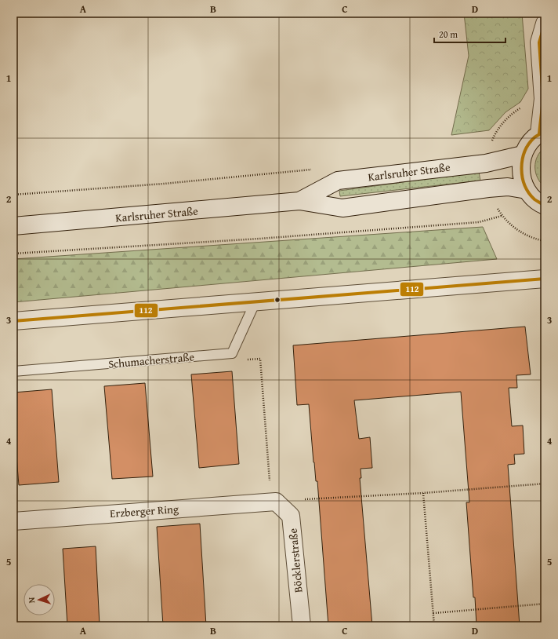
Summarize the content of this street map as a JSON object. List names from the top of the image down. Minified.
{"streets":{"street":["Karlsruher Straße","Erzberger Ring","Böcklerstraße"],"lane":["Schumacherstraße"]},"crossings":[["Erzberger Ring","Böcklerstraße"]],"lines":["transit line 112"],"scale_bar":"20 m","north":"left","grid":{"columns":["A","B","C","D"],"rows":["1","2","3","4","5"]}}
